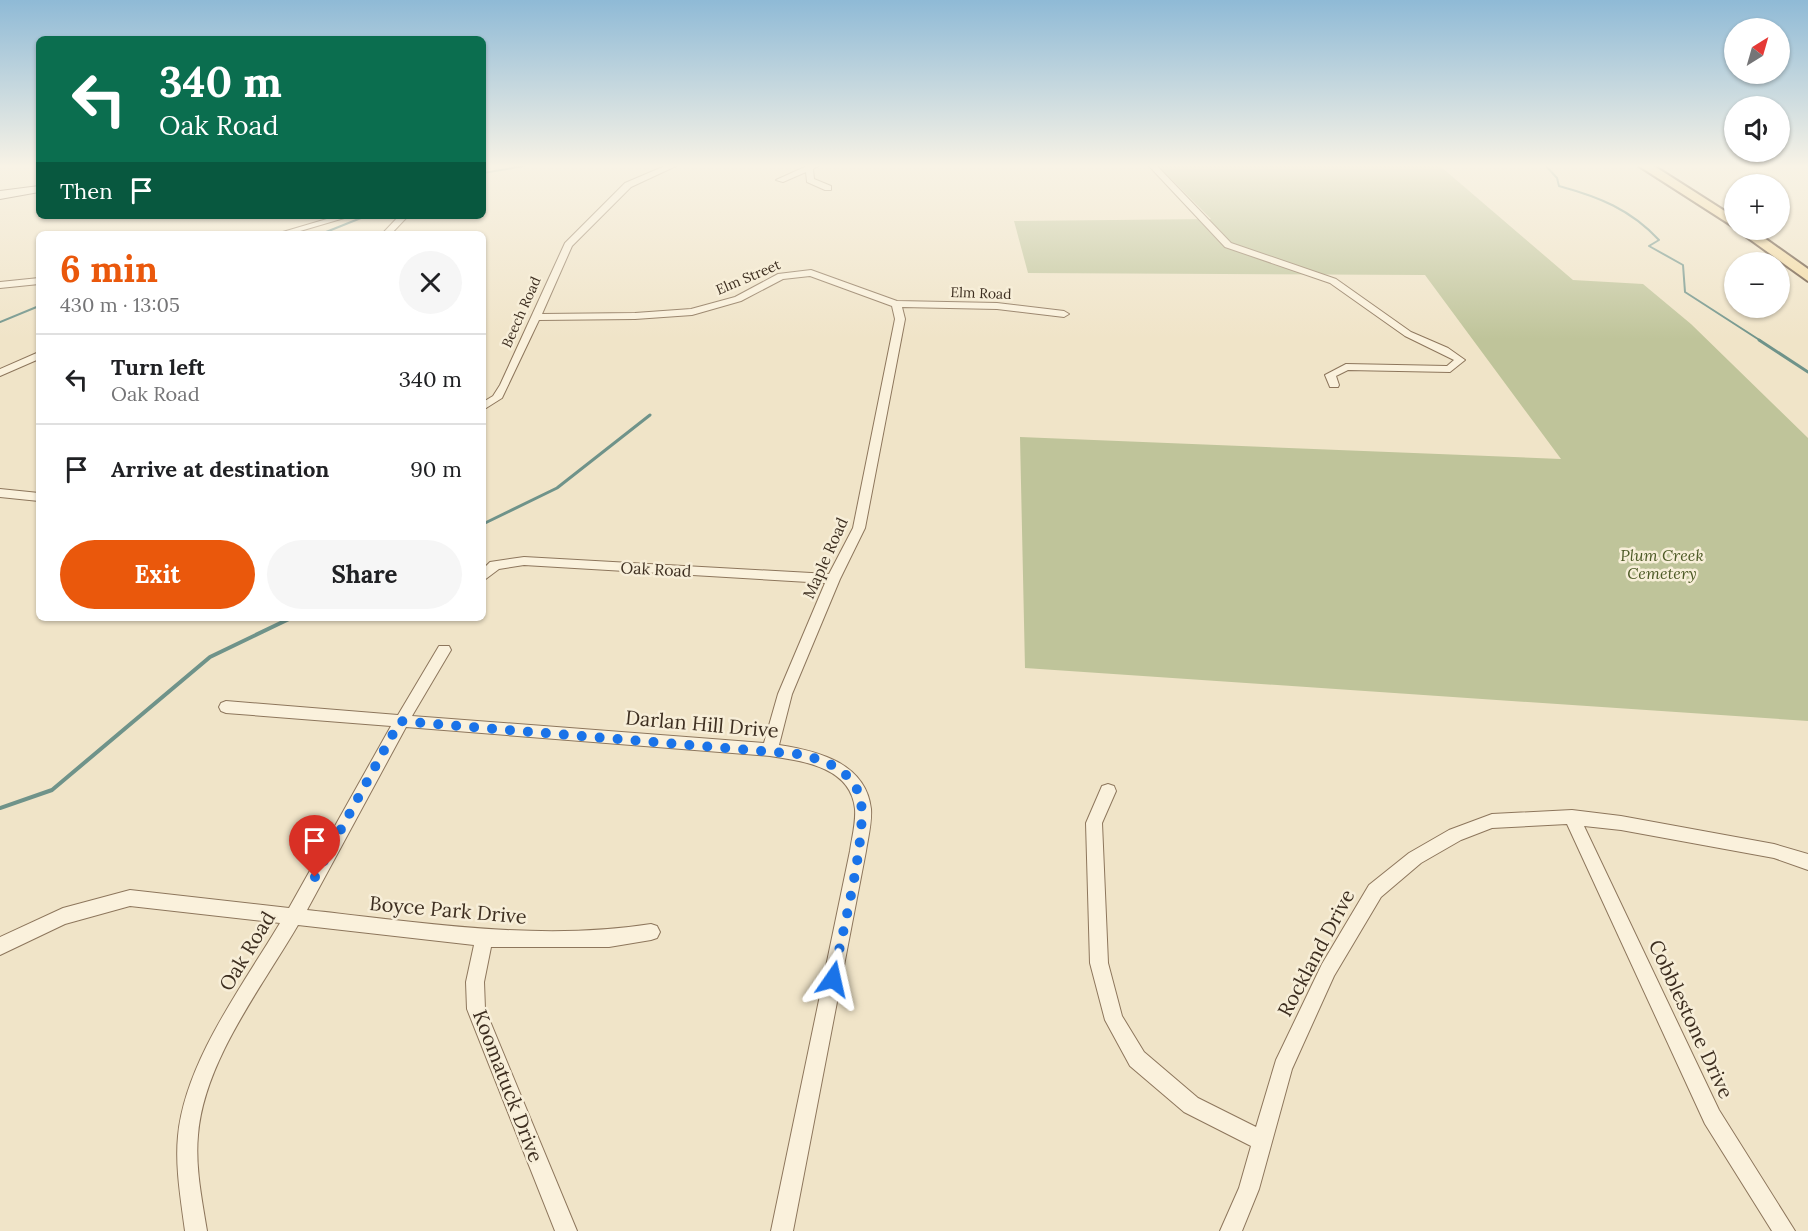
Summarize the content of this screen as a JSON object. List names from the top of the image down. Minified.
{"streets":{"street":["Elm Street","Elm Road","Beech Road","Maple Road","Oak Road","Darlan Hill Drive","Boyce Park Drive","Rockland Drive","Cobblestone Drive","Koomatuck Drive"]},"crossings":[["Elm Street","Elm Road"],["Elm Street","Beech Road"],["Elm Street","Maple Road"],["Elm Road","Maple Road"],["Maple Road","Oak Road"],["Maple Road","Darlan Hill Drive"],["Oak Road","Darlan Hill Drive"],["Oak Road","Boyce Park Drive"],["Boyce Park Drive","Koomatuck Drive"],["Rockland Drive","Cobblestone Drive"]],"parks":["Plum Creek Cemetery"],"north":"top right","page":{"map_buttons":["+","−"],"turn":["340 m","Oak Road"],"then":"Then","heading":["6 min","430 m · 13:05"],"list":[{"name":"Turn left","note":"Oak Road","value":"340 m"},{"name":"Arrive at destination","value":"90 m"}],"buttons":["Exit","Share"]}}
